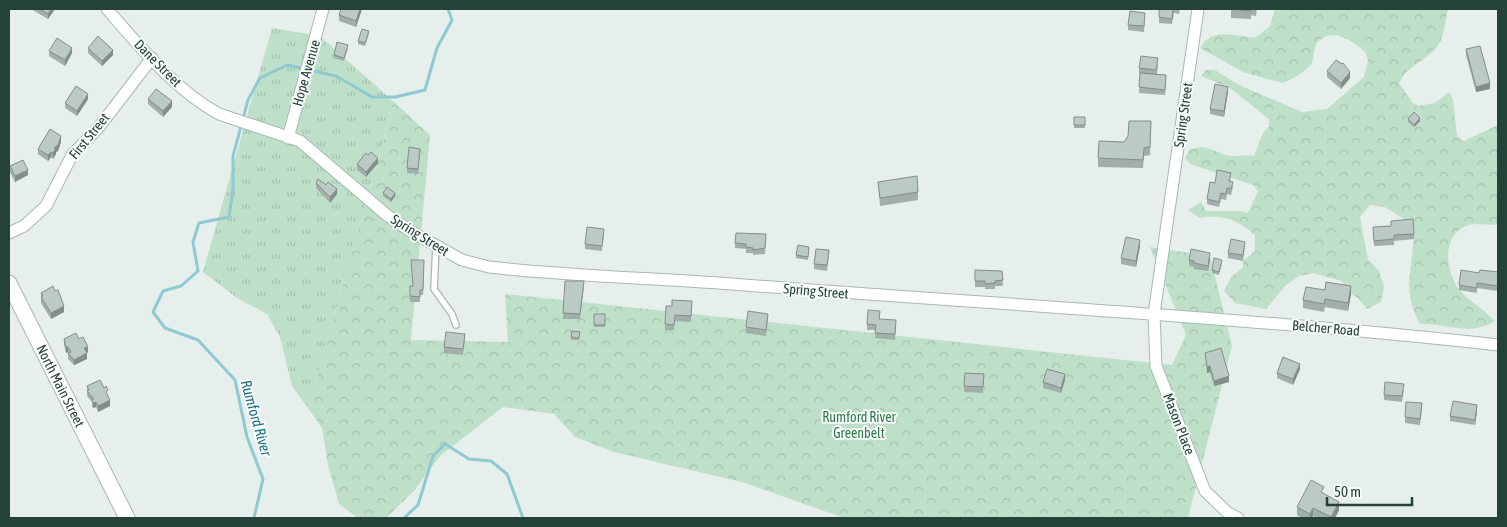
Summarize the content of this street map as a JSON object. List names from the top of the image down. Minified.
{"streets":{"street":["Dane Street","Hope Avenue","Spring Street","First Street","Belcher Road","North Main Street","Mason Place"]},"crossings":[["Dane Street","Spring Street"],["Dane Street","First Street"],["Hope Avenue","Spring Street"],["Spring Street","Belcher Road"],["Spring Street","Mason Place"],["Belcher Road","Mason Place"]],"water":["Rumford River"],"parks":["Rumford River Greenbelt"],"scale_bar":"50 m"}
